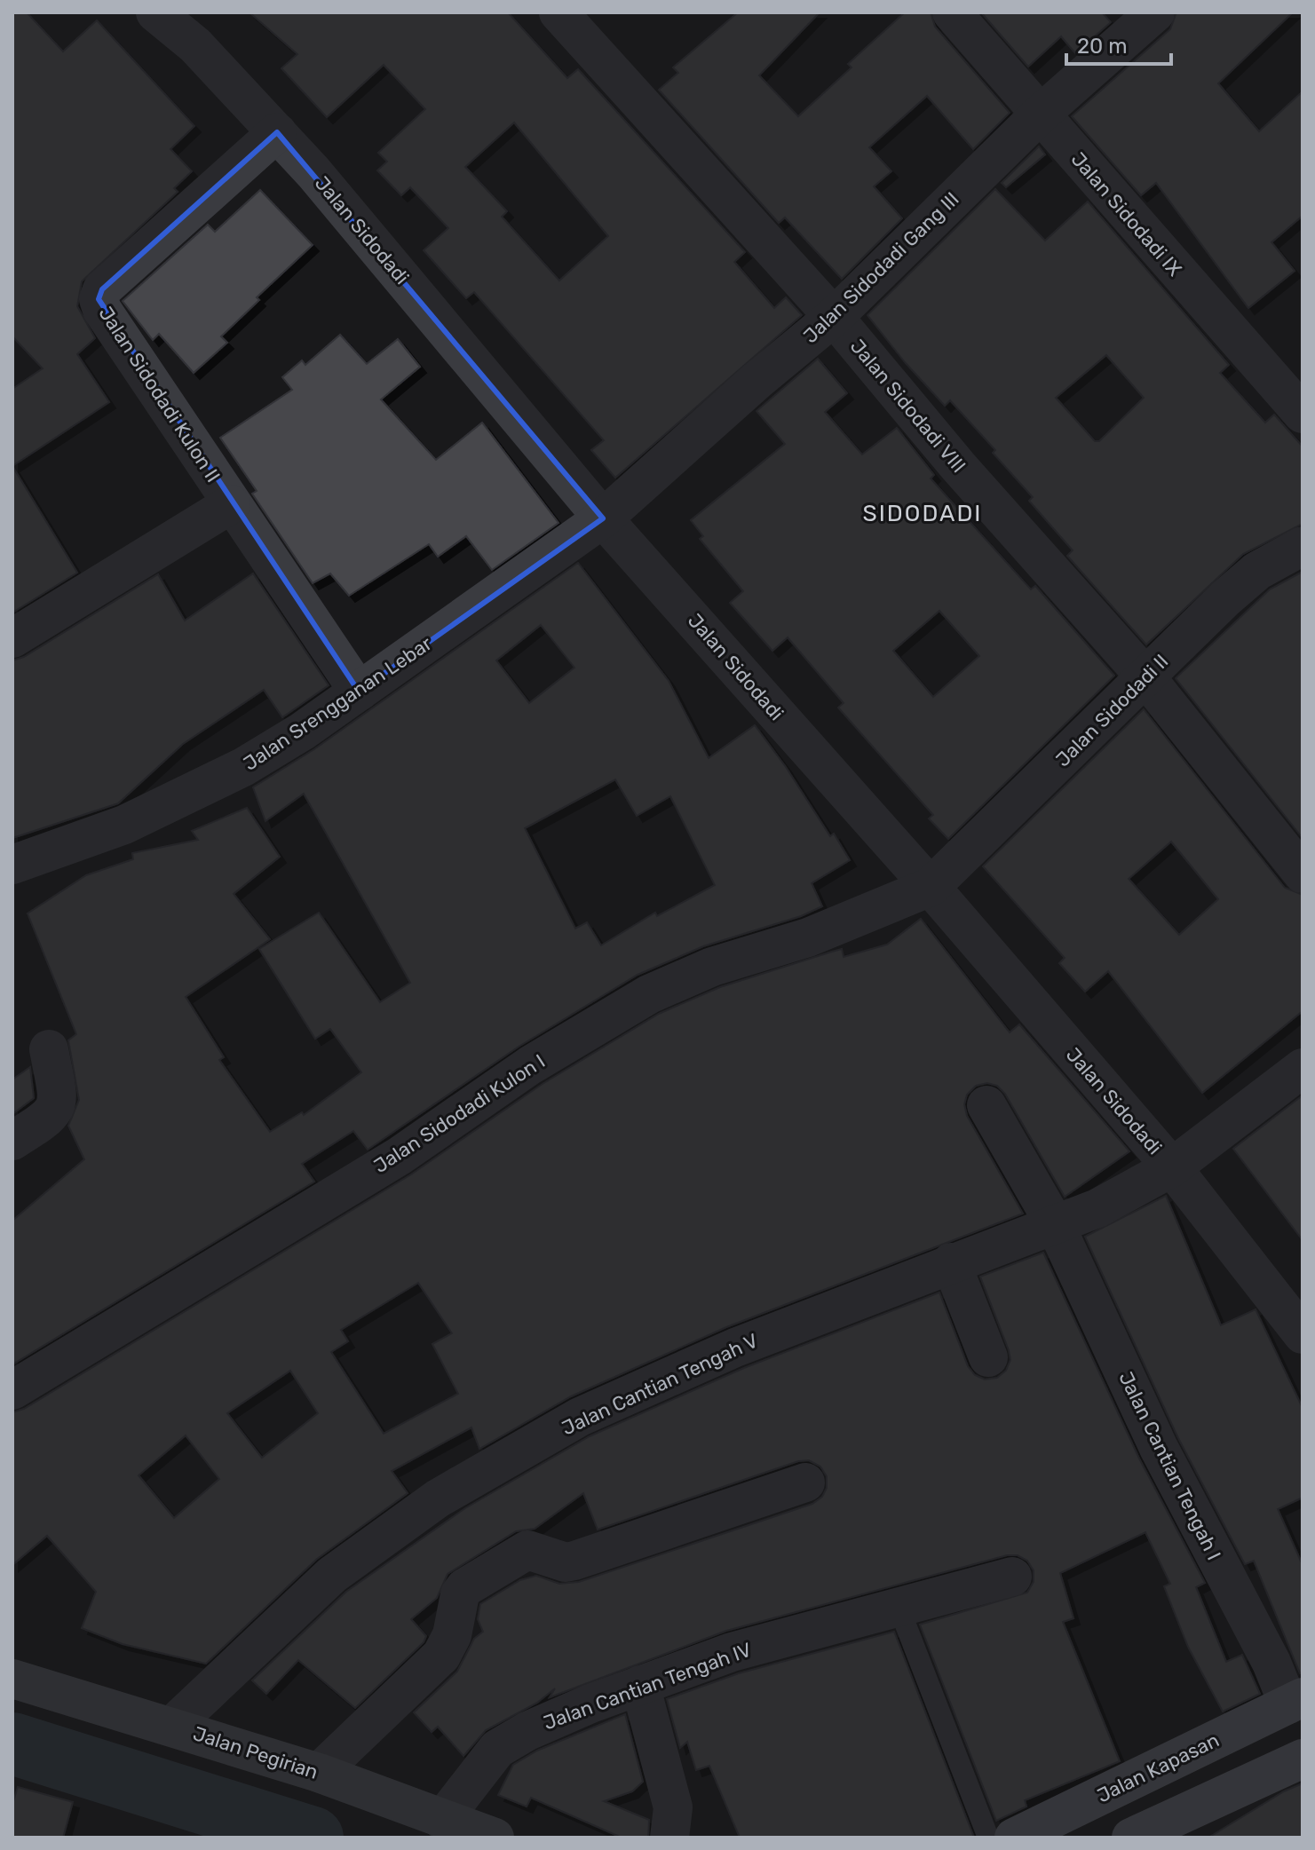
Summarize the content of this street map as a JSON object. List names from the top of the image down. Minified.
{"streets":{"main road":["Jalan Pegirian","Jalan Kapasan"],"street":["Jalan Sidodadi IX","Jalan Sidodadi","Jalan Sidodadi Gang III","Jalan Sidodadi Kulon II","Jalan Sidodadi VIII","Jalan Srengganan Lebar","Jalan Sidodadi II","Jalan Sidodadi Kulon I","Jalan Cantian Tengah V","Jalan Cantian Tengah I","Jalan Cantian Tengah IV"]},"crossings":[["Jalan Sidodadi IX","Jalan Sidodadi Gang III"],["Jalan Sidodadi","Jalan Sidodadi Gang III"],["Jalan Sidodadi","Jalan Sidodadi Kulon II"],["Jalan Sidodadi","Jalan Srengganan Lebar"],["Jalan Sidodadi","Jalan Sidodadi II"],["Jalan Sidodadi","Jalan Sidodadi Kulon I"],["Jalan Sidodadi","Jalan Cantian Tengah V"],["Jalan Sidodadi Gang III","Jalan Sidodadi VIII"],["Jalan Sidodadi Gang III","Jalan Srengganan Lebar"],["Jalan Sidodadi Kulon II","Jalan Srengganan Lebar"],["Jalan Sidodadi VIII","Jalan Sidodadi II"],["Jalan Sidodadi II","Jalan Sidodadi Kulon I"],["Jalan Cantian Tengah V","Jalan Cantian Tengah I"],["Jalan Cantian Tengah V","Jalan Pegirian"],["Jalan Cantian Tengah I","Jalan Kapasan"],["Jalan Cantian Tengah IV","Jalan Pegirian"]],"districts":["SIDODADI"],"scale_bar":"20 m"}
